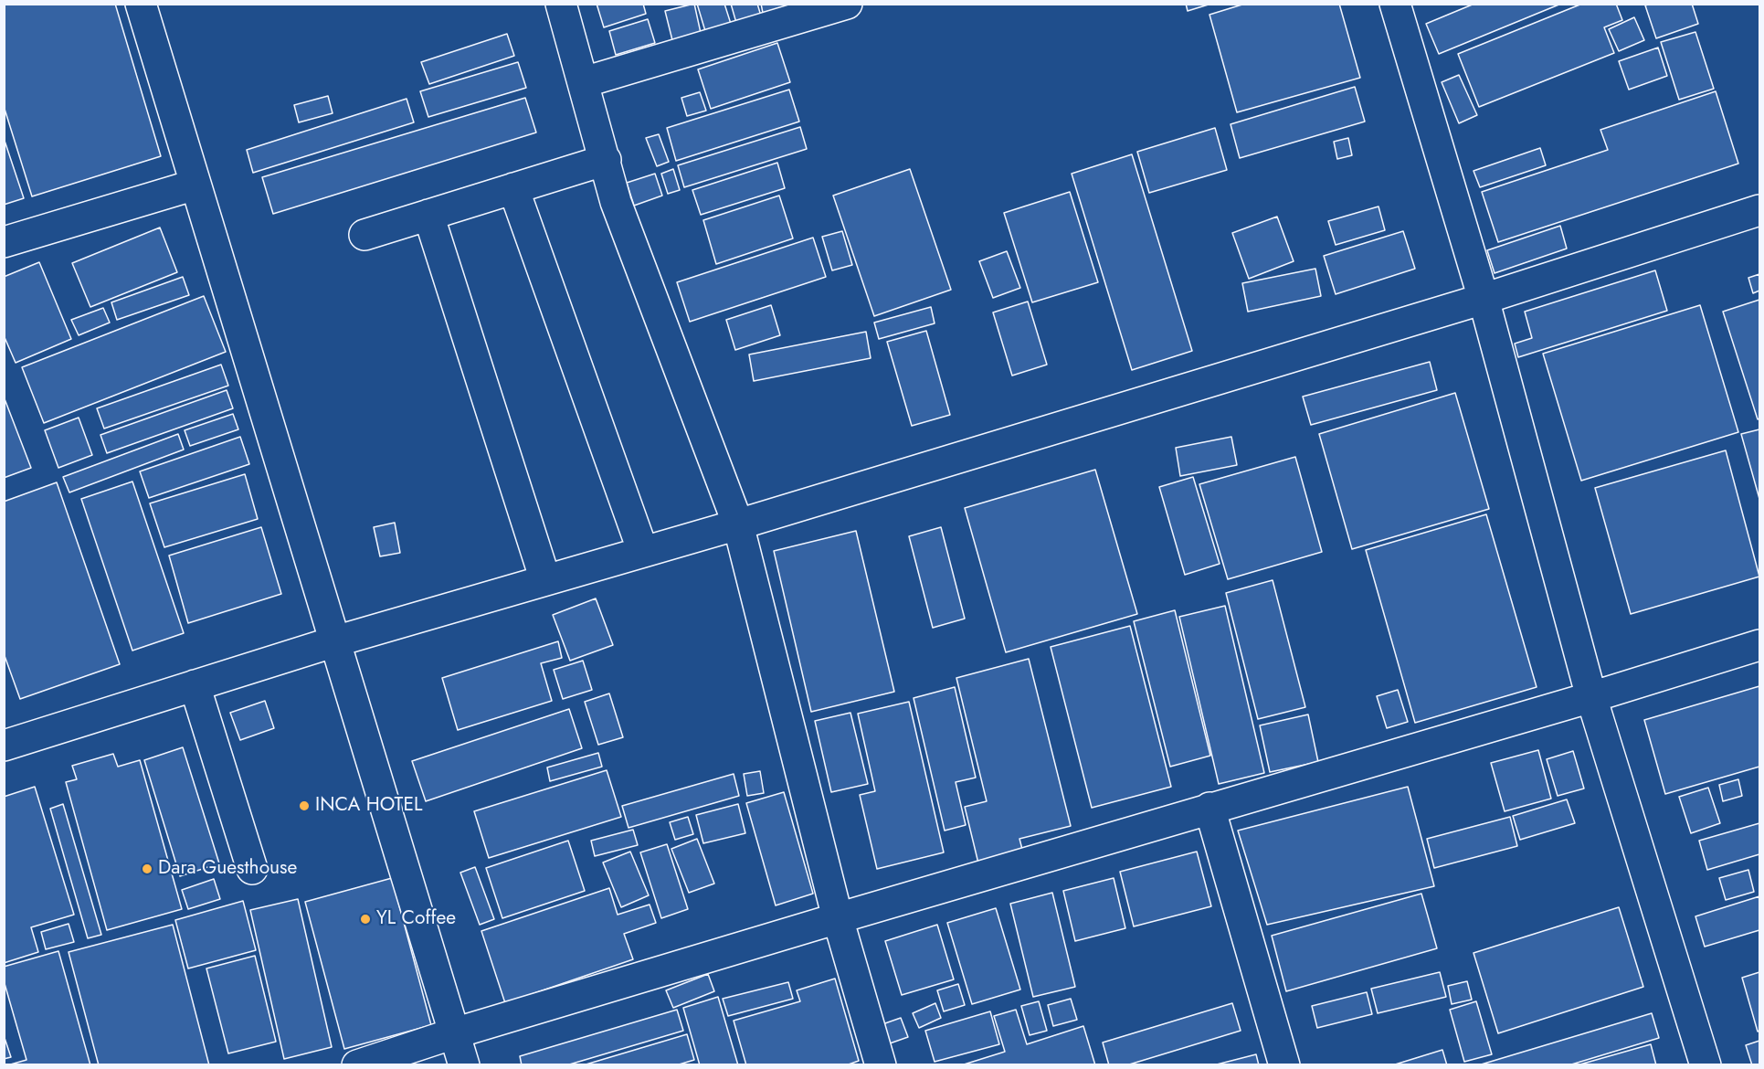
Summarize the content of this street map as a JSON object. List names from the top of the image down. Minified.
{"places":["INCA HOTEL","Dara Guesthouse","YL Coffee"]}
